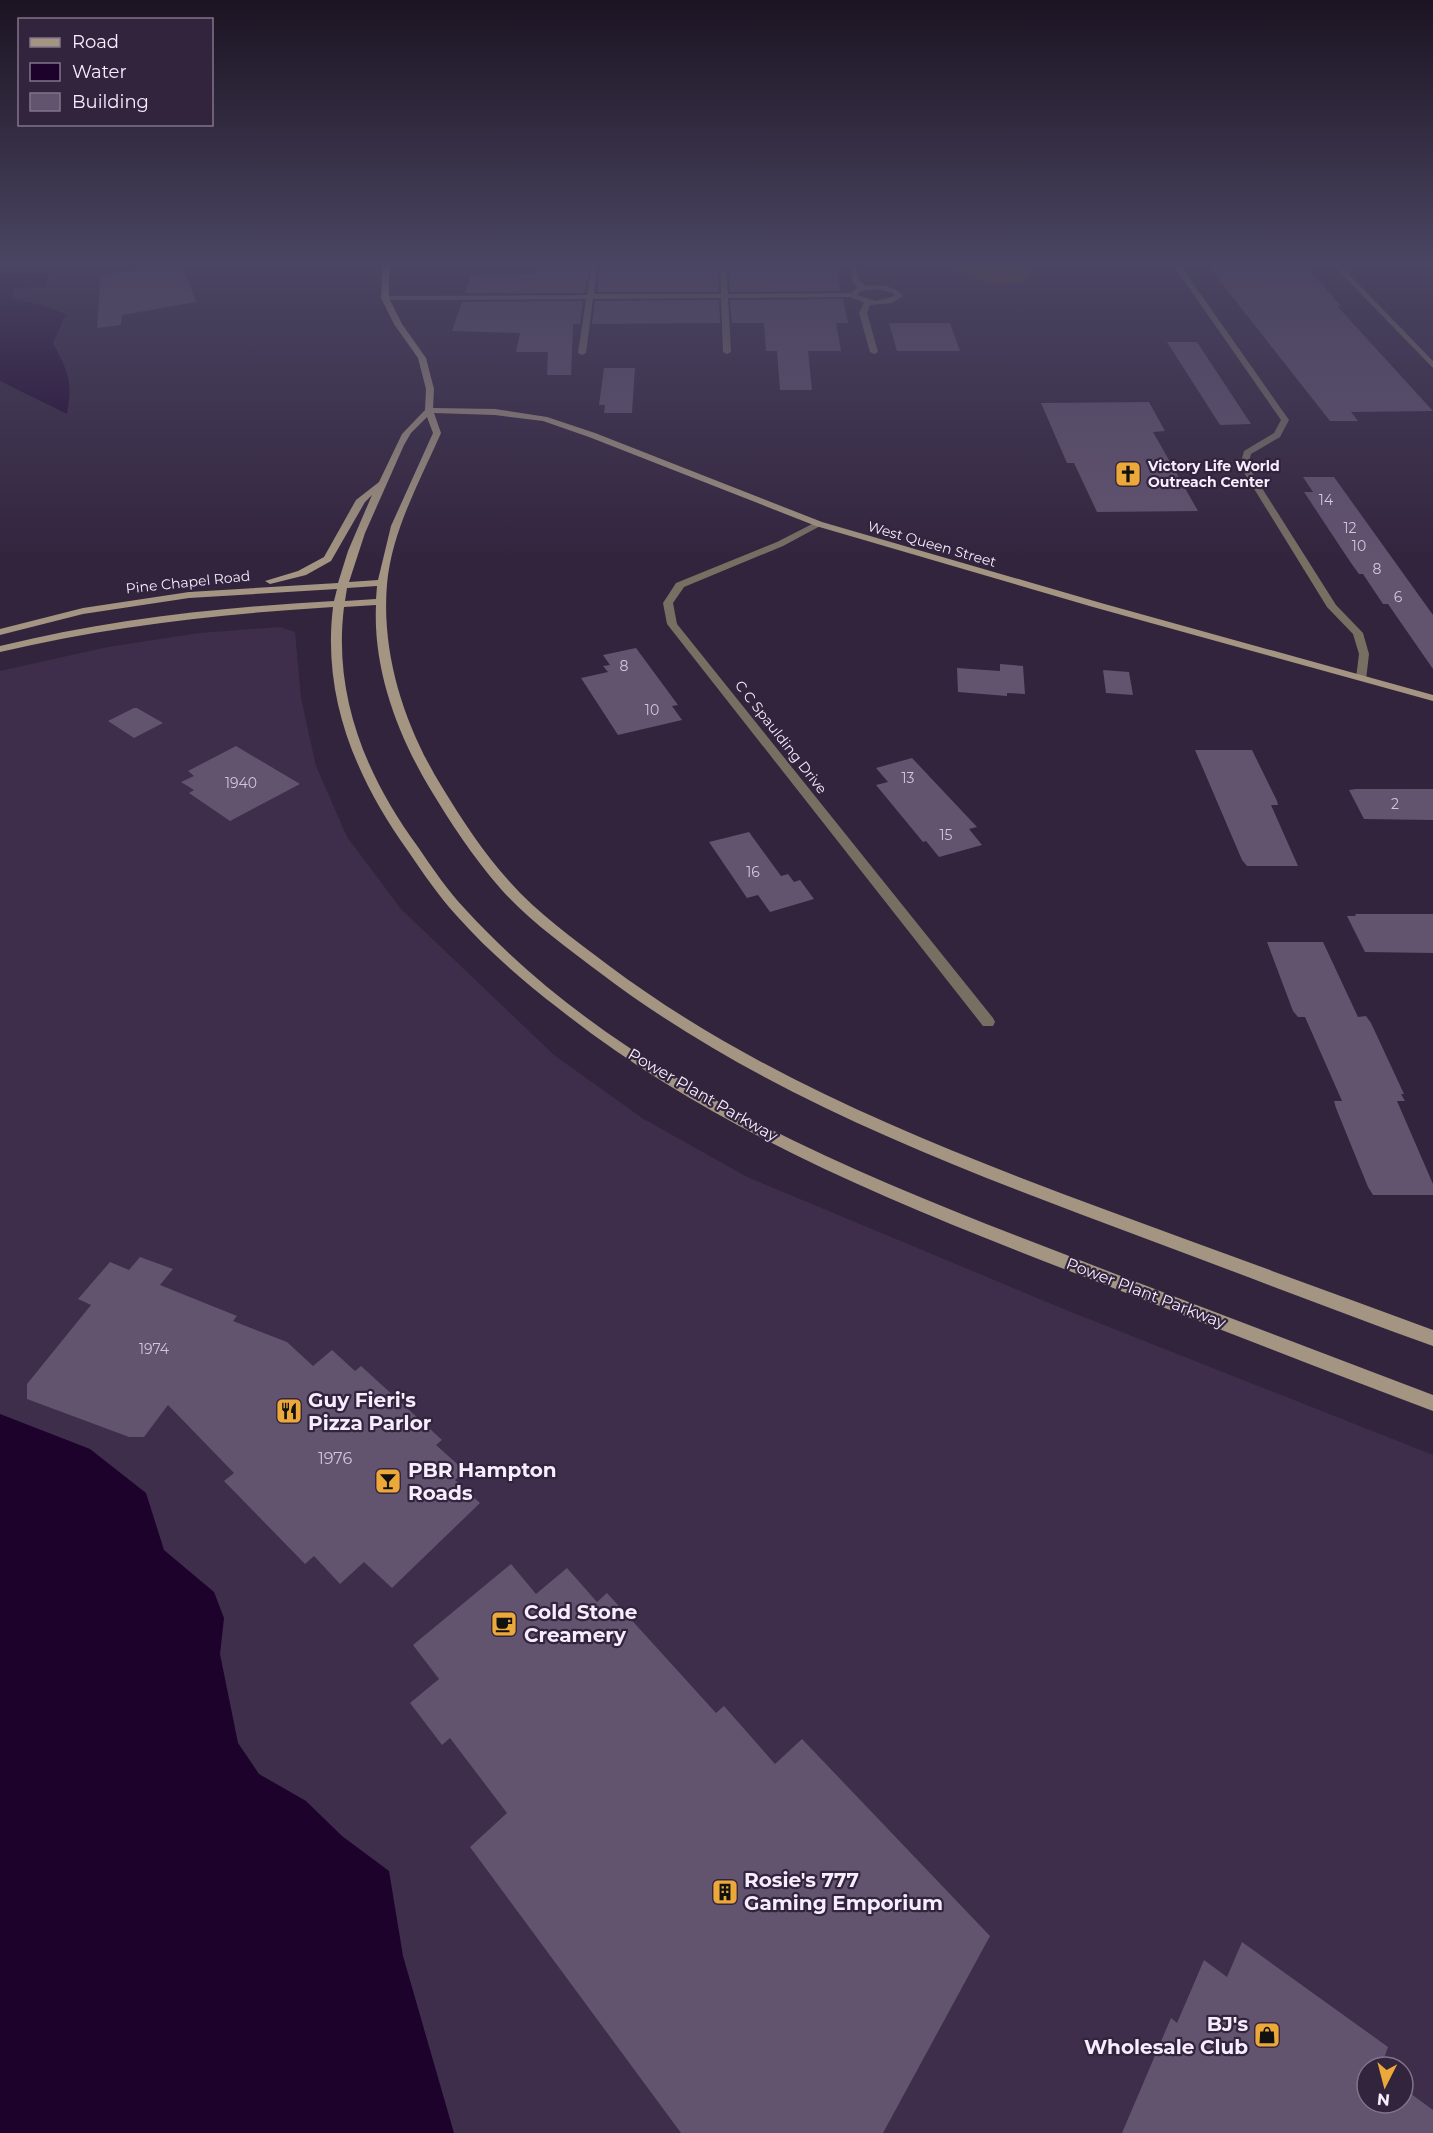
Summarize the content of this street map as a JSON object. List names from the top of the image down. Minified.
{"streets":{"main road":["West Queen Street","Pine Chapel Road","Power Plant Parkway"],"street":["C C Spaulding Drive"]},"crossings":[["West Queen Street","C C Spaulding Drive"],["West Queen Street","Power Plant Parkway"],["Pine Chapel Road","Power Plant Parkway"]],"places":{"church":["Victory Life World Outreach Center"],"restaurant":["Guy Fieri's Pizza Parlor"],"bar":["PBR Hampton Roads"],"cafe":["Cold Stone Creamery"],"building":["Rosie's 777 Gaming Emporium"],"shop":["BJ's Wholesale Club"]},"house_numbers":["14","12","10","8","6","8","10","13","1940","2","15","16","1974","1976"],"legend":["Road","Water","Building"],"north":"bottom"}
